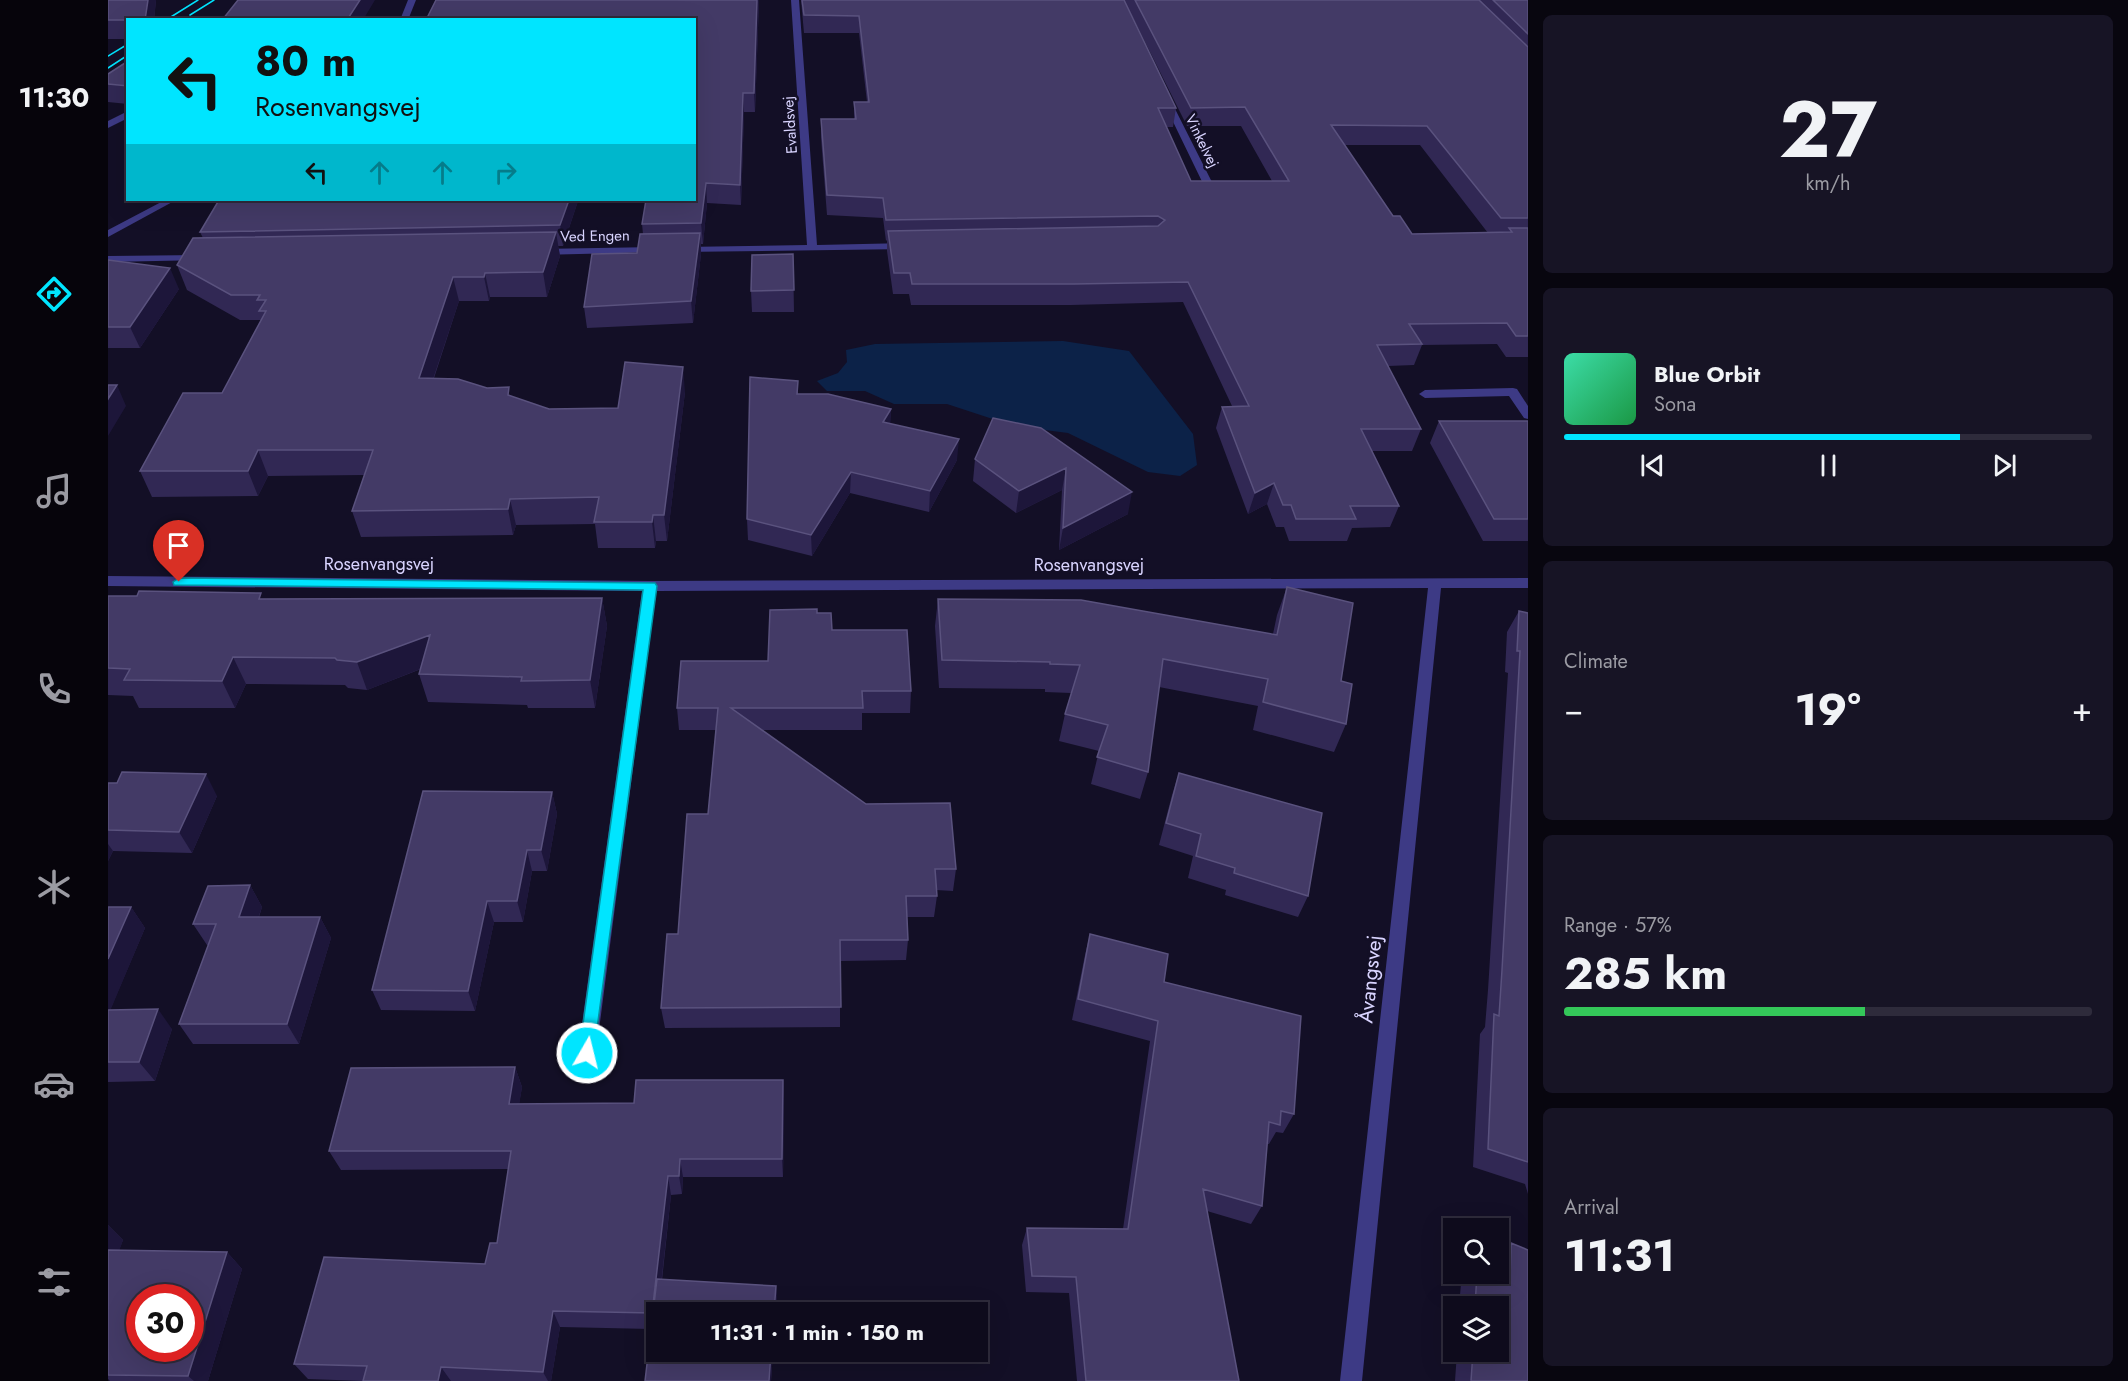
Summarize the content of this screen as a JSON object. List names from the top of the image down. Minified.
{"streets":{"street":["Evaldsvej","Vinkelvej","Ved Engen","Rosenvangsvej","Åvangsvej"]},"crossings":[["Evaldsvej","Ved Engen"],["Rosenvangsvej","Åvangsvej"]],"page":{"tabs":"11:30","tile":[["27","km/h"],"Climate",["Range · 57%","285 km"],["Arrival","11:31"]],"turn":["80 m","Rosenvangsvej"],"song":["Blue Orbit","Sona"],"heat":["−","19°","+"],"limit":"30","trip":"11:31 · 1 min · 150 m"}}
